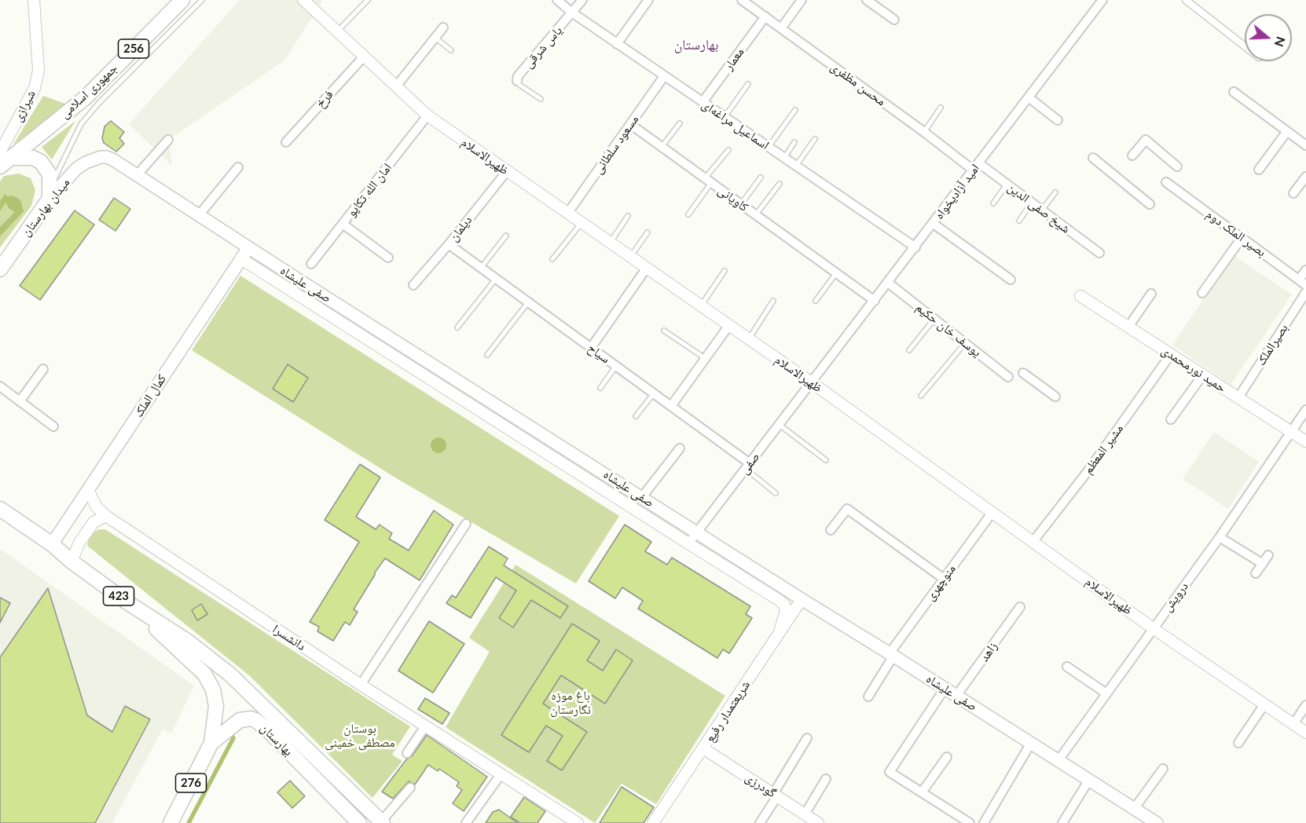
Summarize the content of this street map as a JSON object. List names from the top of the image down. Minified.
{"streets":{"main road":["256","جمهوری اسلامی","میدان بهارستان","صفی علیشاه","کمال الملک","423","بهارستان","276"],"street":["یاس شرقی","معمار","محسن مظفری","فرخ","شیرازی","اسماعیل مراغه‌ای","مسعود سلطانی","ظهیرالاسلام","امان الله تکاپو","امید آزادیخواه","کاویانی","شیخ صفی الدین","دیلمان","بصیر الملک دوم","یوسف خان حکیم","بصیرالملک","سیاح","حمید نورمحمدی","مشیر المعظم","صفی","منوچهری","درویش","دانشسرا","زاهد","شریعتمدار رفیع","گودرزی"]},"crossings":[["یاس شرقی","اسماعیل مراغه‌ای"],["معمار","محسن مظفری"],["معمار","اسماعیل مراغه‌ای"],["محسن مظفری","امید آزادیخواه"],["محسن مظفری","شیخ صفی الدین"],["جمهوری اسلامی","شیرازی"],["فرخ","ظهیرالاسلام"],["اسماعیل مراغه‌ای","مسعود سلطانی"],["اسماعیل مراغه‌ای","امید آزادیخواه"],["مسعود سلطانی","ظهیرالاسلام"],["مسعود سلطانی","کاویانی"],["ظهیرالاسلام","امان الله تکاپو"],["ظهیرالاسلام","امید آزادیخواه"],["ظهیرالاسلام","دیلمان"],["ظهیرالاسلام","مشیر المعظم"],["ظهیرالاسلام","صفی"],["ظهیرالاسلام","منوچهری"],["ظهیرالاسلام","درویش"],["امید آزادیخواه","کاویانی"],["امید آزادیخواه","شیخ صفی الدین"],["امید آزادیخواه","یوسف خان حکیم"],["امید آزادیخواه","صفی"],["میدان بهارستان","صفی علیشاه"],["دیلمان","سیاح"],["صفی علیشاه","کمال الملک"],["صفی علیشاه","صفی"],["صفی علیشاه","منوچهری"],["صفی علیشاه","درویش"],["صفی علیشاه","زاهد"],["صفی علیشاه","شریعتمدار رفیع"],["بصیرالملک","حمید نورمحمدی"],["سیاح","صفی"],["حمید نورمحمدی","مشیر المعظم"],["حمید نورمحمدی","درویش"],["کمال الملک","دانشسرا"],["کمال الملک","بهارستان"],["شریعتمدار رفیع","گودرزی"],["بهارستان","276"]],"districts":["بهارستان"],"parks":["باغ موزه نگارستان","بوستان مصطفی خمینی"],"north":"right"}
